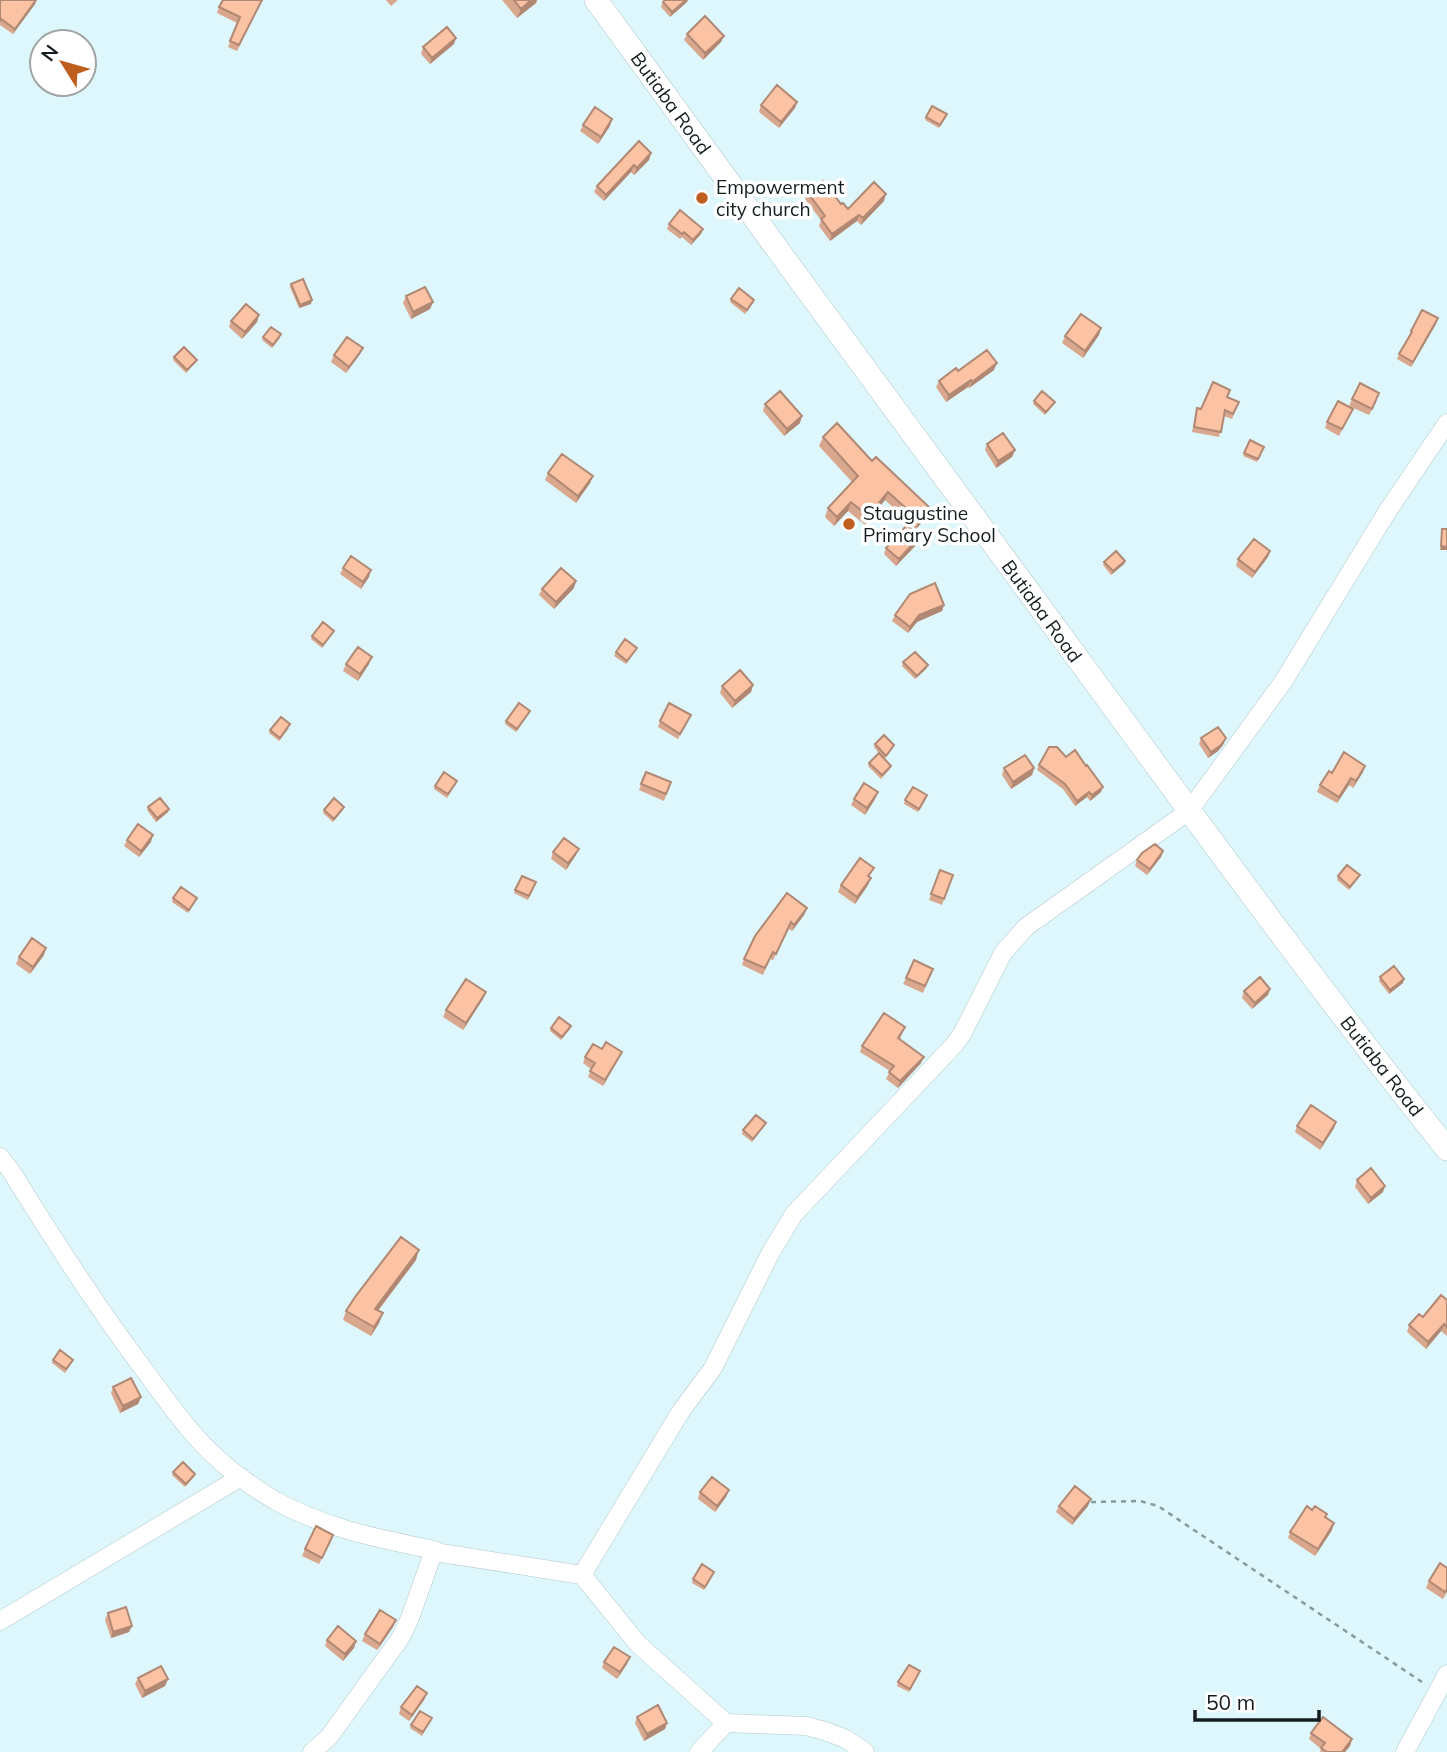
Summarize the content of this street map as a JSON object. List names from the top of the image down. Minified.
{"streets":{"main road":["Butiaba Road"]},"places":["Empowerment city church","Staugustine Primary School"],"scale_bar":"50 m","north":"top left"}
